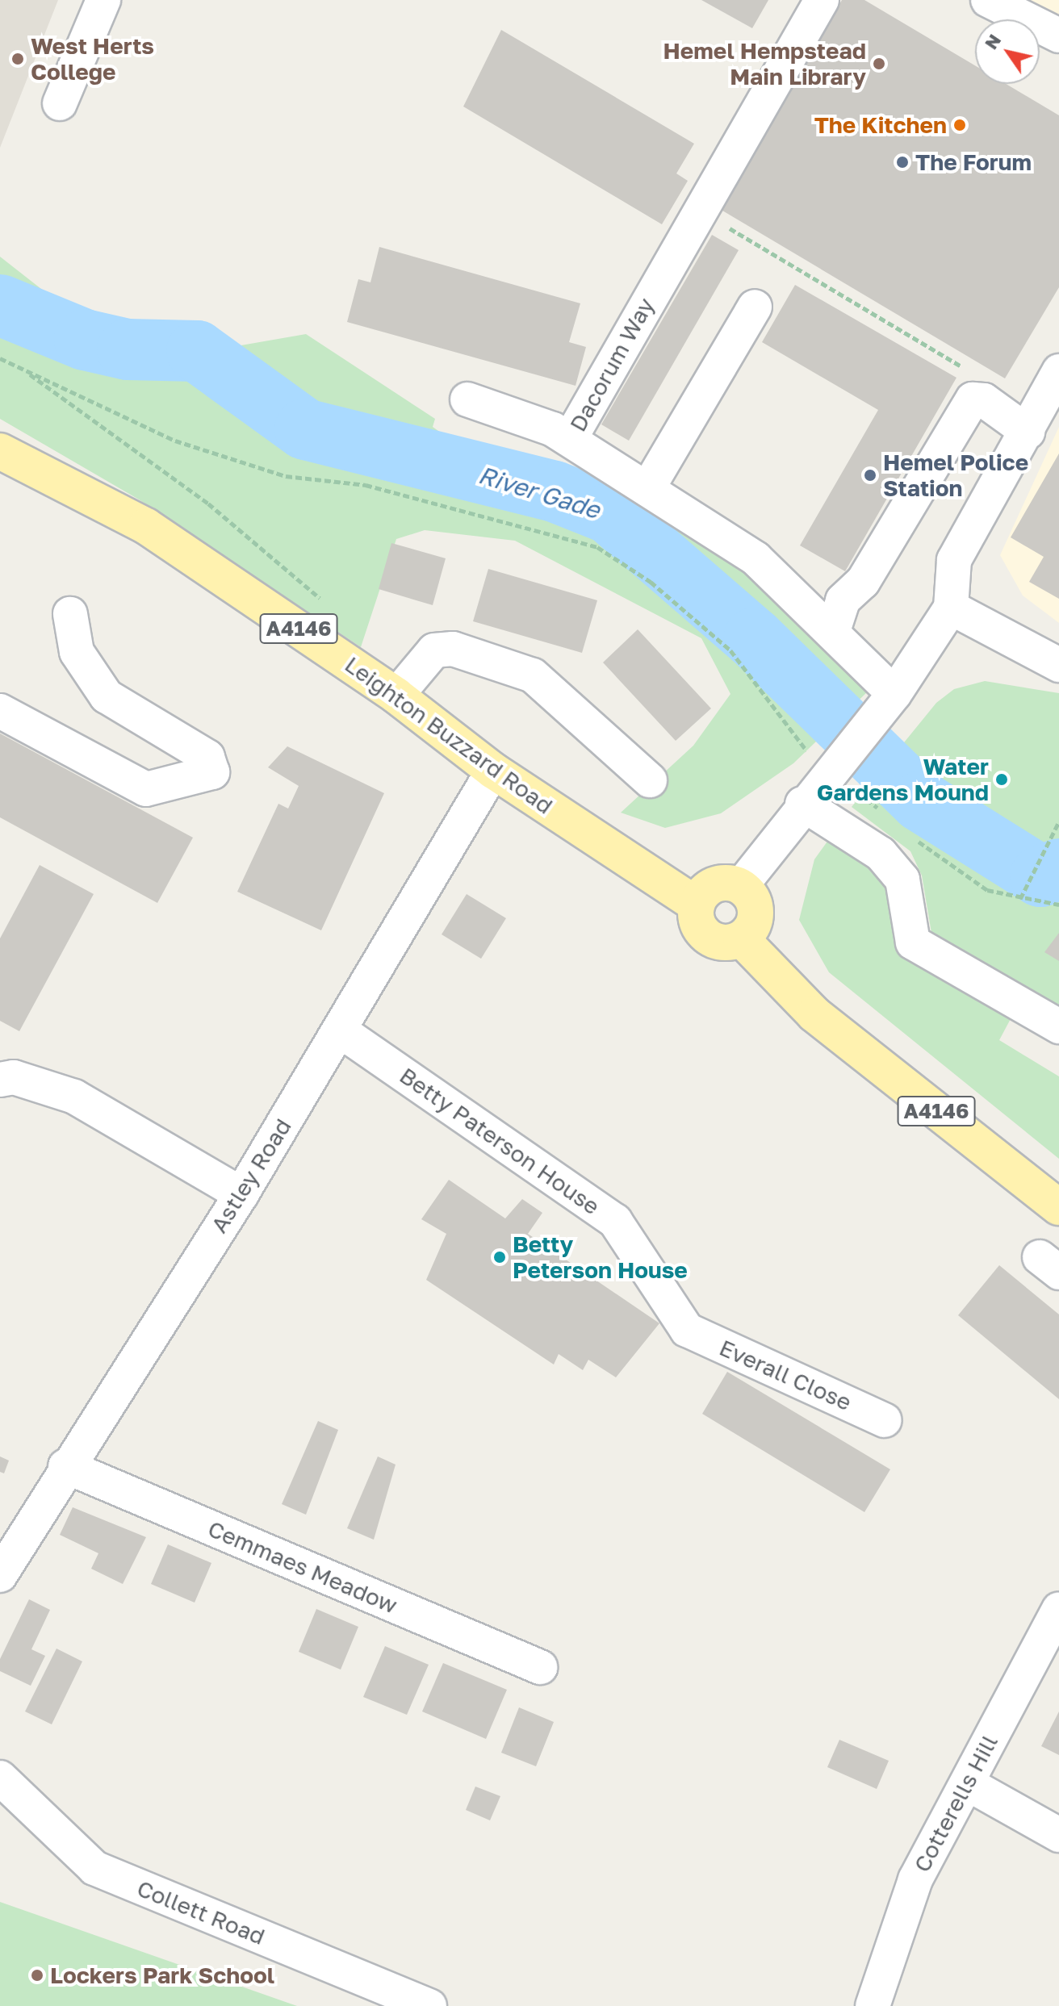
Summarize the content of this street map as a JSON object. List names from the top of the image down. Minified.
{"streets":{"main road":["A4146","Leighton Buzzard Road"],"street":["Dacorum Way","Betty Paterson House","Astley Road","Everall Close","Cemmaes Meadow","Cotterells Hill","Collett Road"]},"crossings":[["A4146","Leighton Buzzard Road"],["Leighton Buzzard Road","Astley Road"],["Betty Paterson House","Astley Road"],["Betty Paterson House","Everall Close"],["Astley Road","Cemmaes Meadow"]],"water":["River Gade"],"places":["West Herts College","Hemel Hempstead Main Library","The Kitchen","The Forum","Hemel Police Station","Water Gardens Mound","Betty Peterson House","Lockers Park School"],"north":"top left"}
